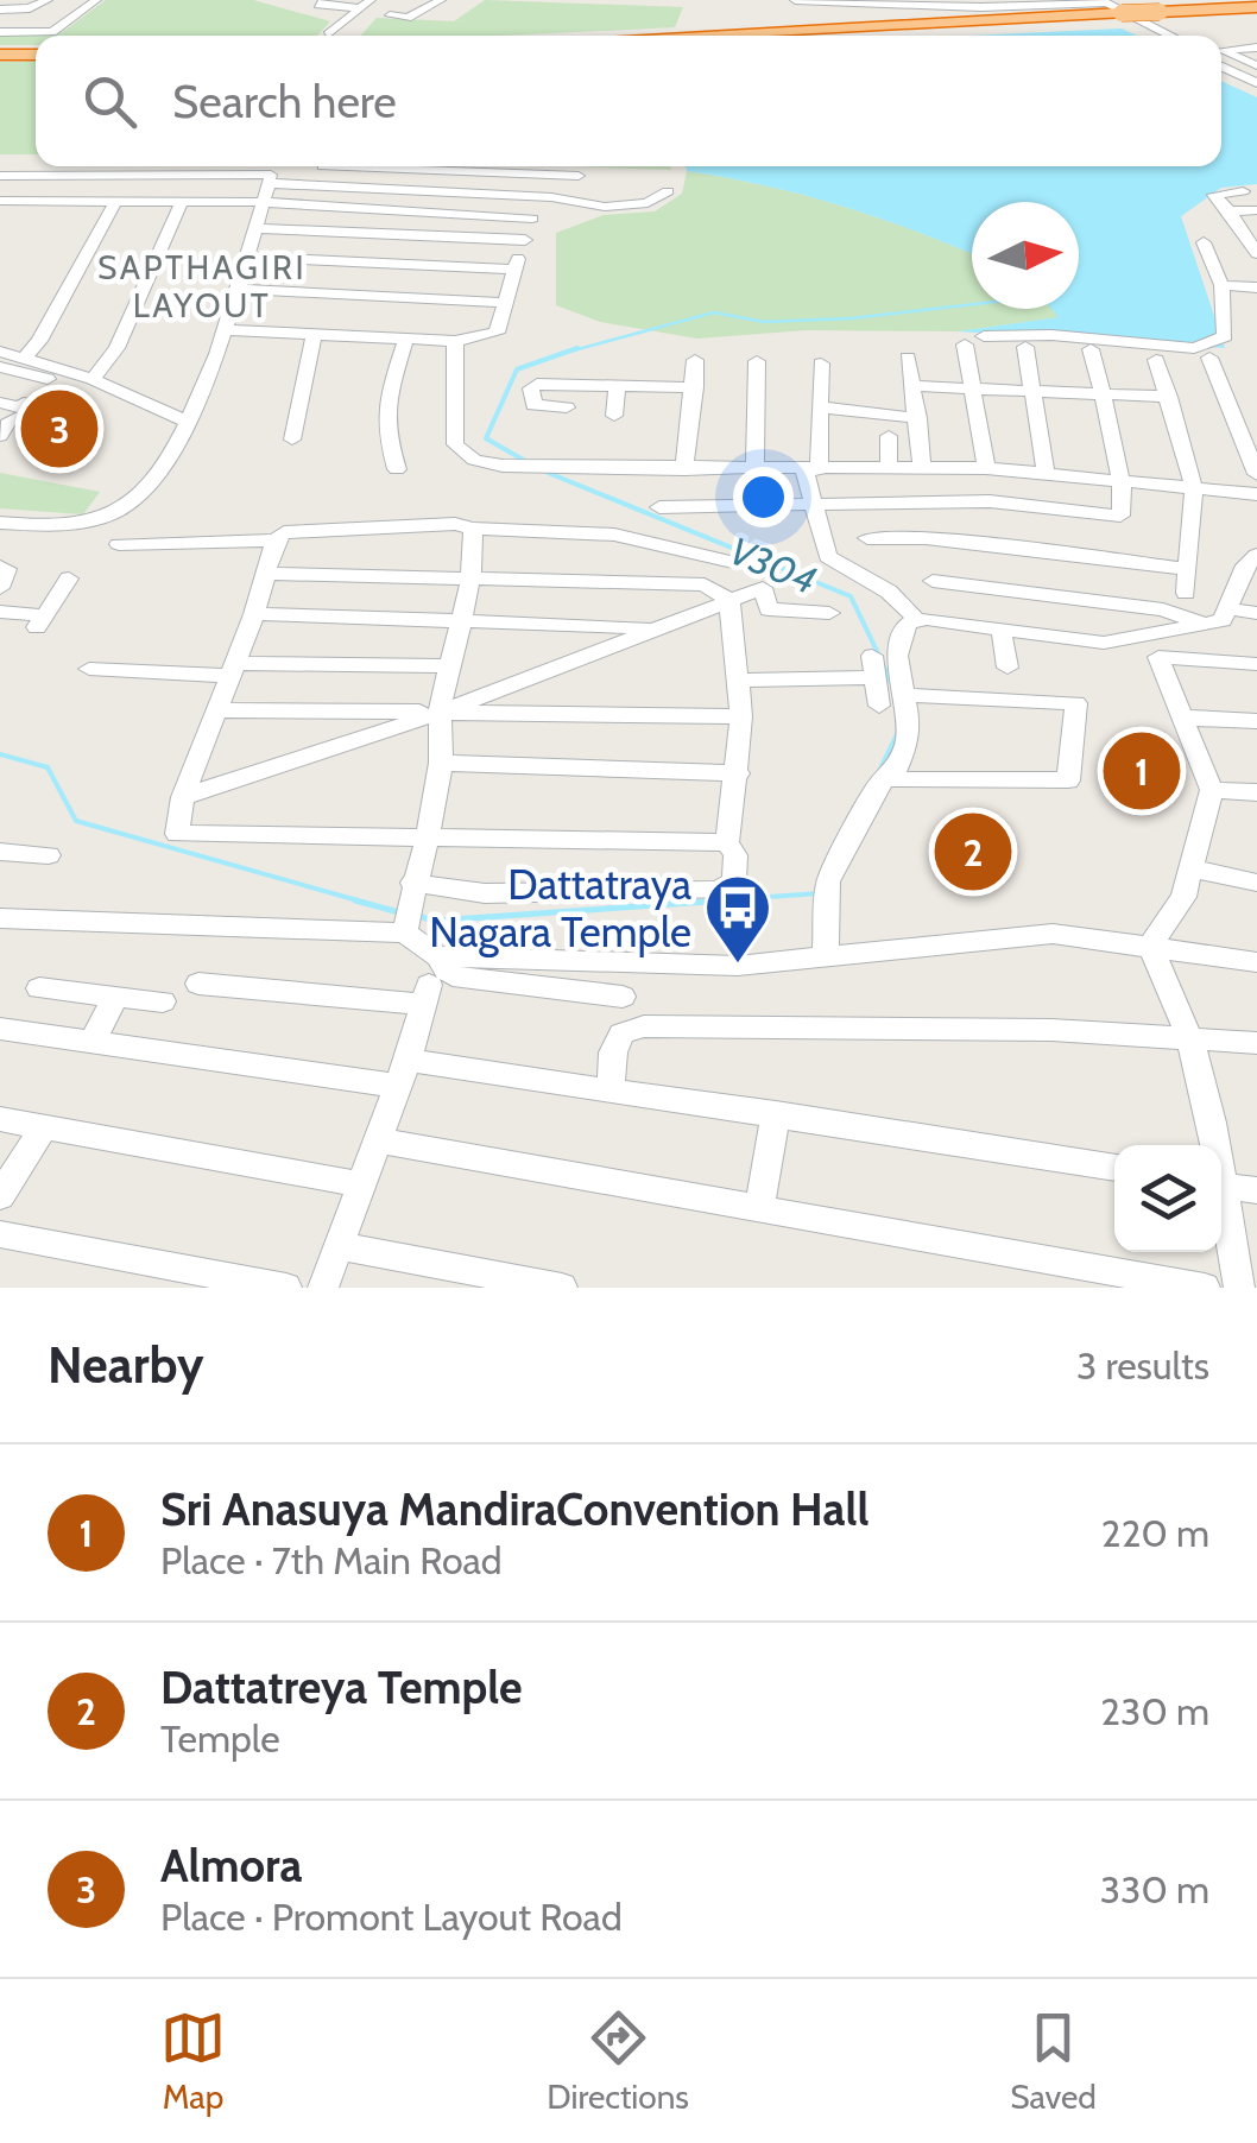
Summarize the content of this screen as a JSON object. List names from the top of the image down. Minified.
{"districts":["SAPTHAGIRI LAYOUT"],"water":["V304"],"places":{"bus stop":["Dattatraya Nagara Temple"]},"north":"right","page":{"search":"Search here","pins":["3","1","2"],"heading":["Nearby","3 results"],"list":[{"mark":"1","name":"Sri Anasuya MandiraConvention Hall","note":"Place · 7th Main Road","value":"220 m"},{"mark":"2","name":"Dattatreya Temple","note":"Temple","value":"230 m"},{"mark":"3","name":"Almora","note":"Place · Promont Layout Road","value":"330 m"}],"nav":["Map","Directions","Saved"]}}
